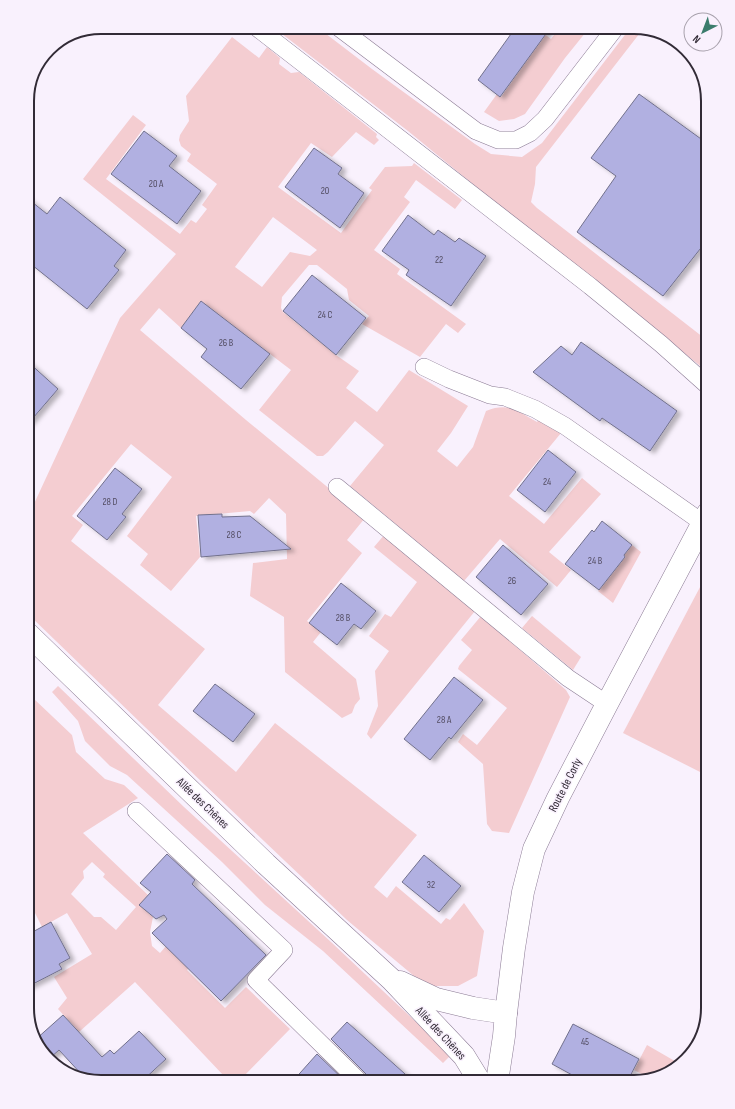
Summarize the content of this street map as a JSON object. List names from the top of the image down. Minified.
{"streets":{"street":["Route de Corly","Allée des Chênes"]},"crossings":[["Route de Corly","Allée des Chênes"]],"house_numbers":["20 A","20","22","24 C","26 B","24","28 D","28 C","24 B","26","28 B","28 A","32","45"],"north":"bottom left"}
